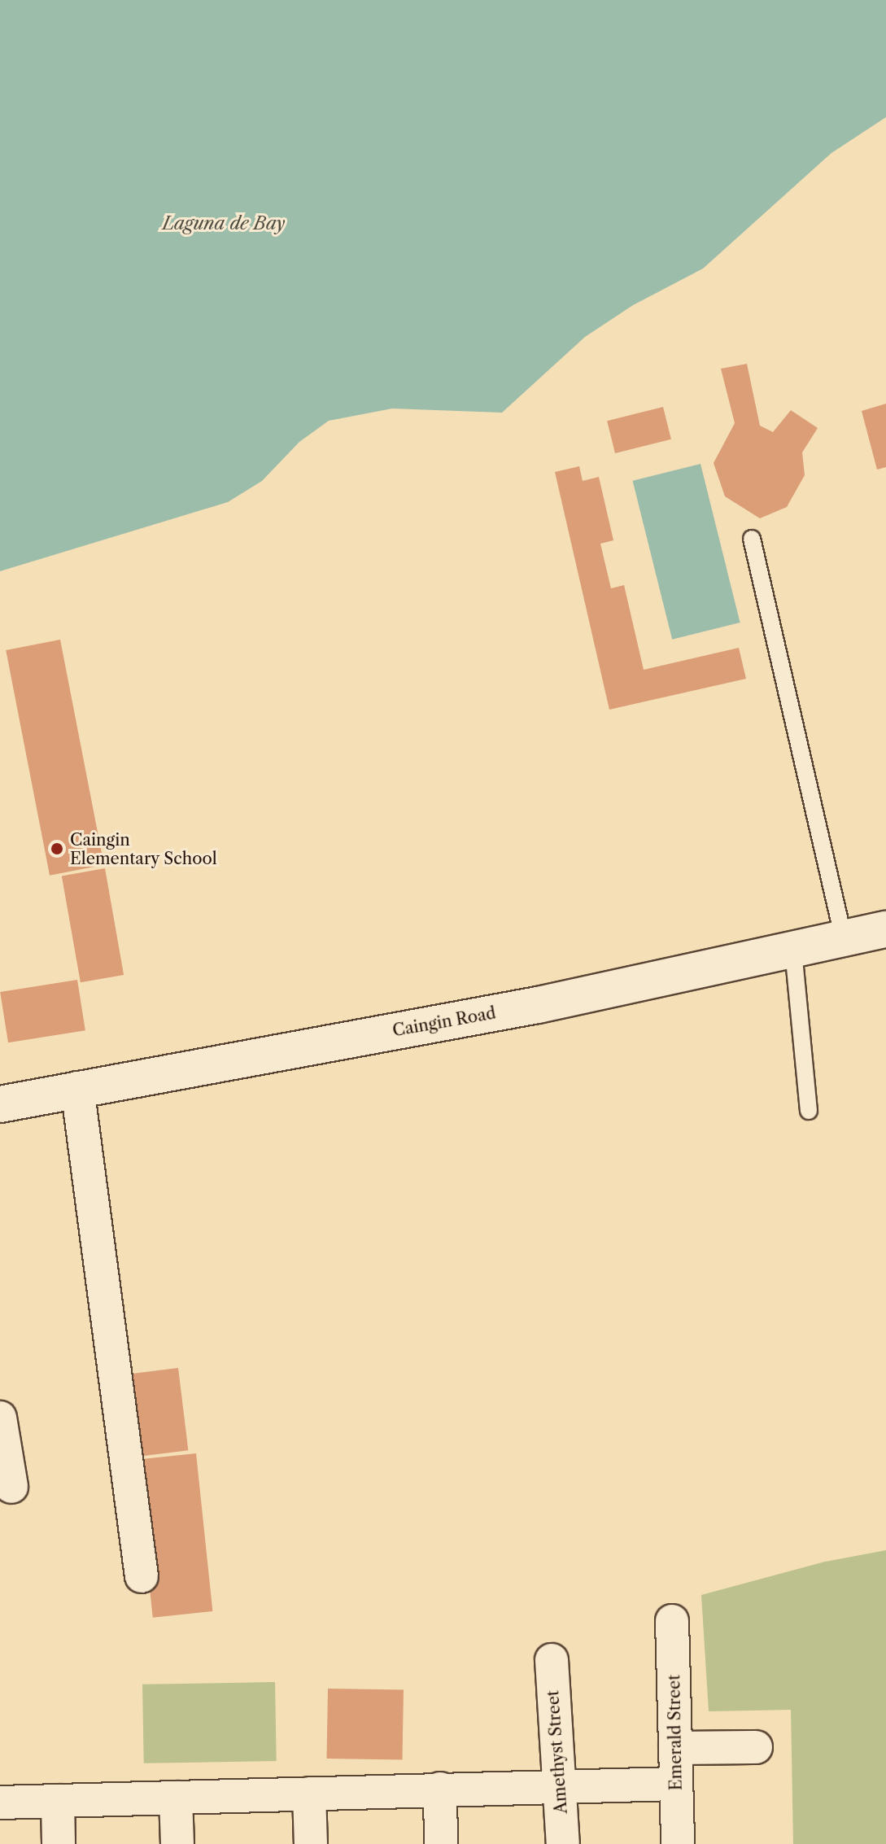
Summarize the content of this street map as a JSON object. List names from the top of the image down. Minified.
{"streets":{"street":["Caingin Road","Emerald Street","Amethyst Street"]},"water":["Laguna de Bay"],"places":["Caingin Elementary School"]}
